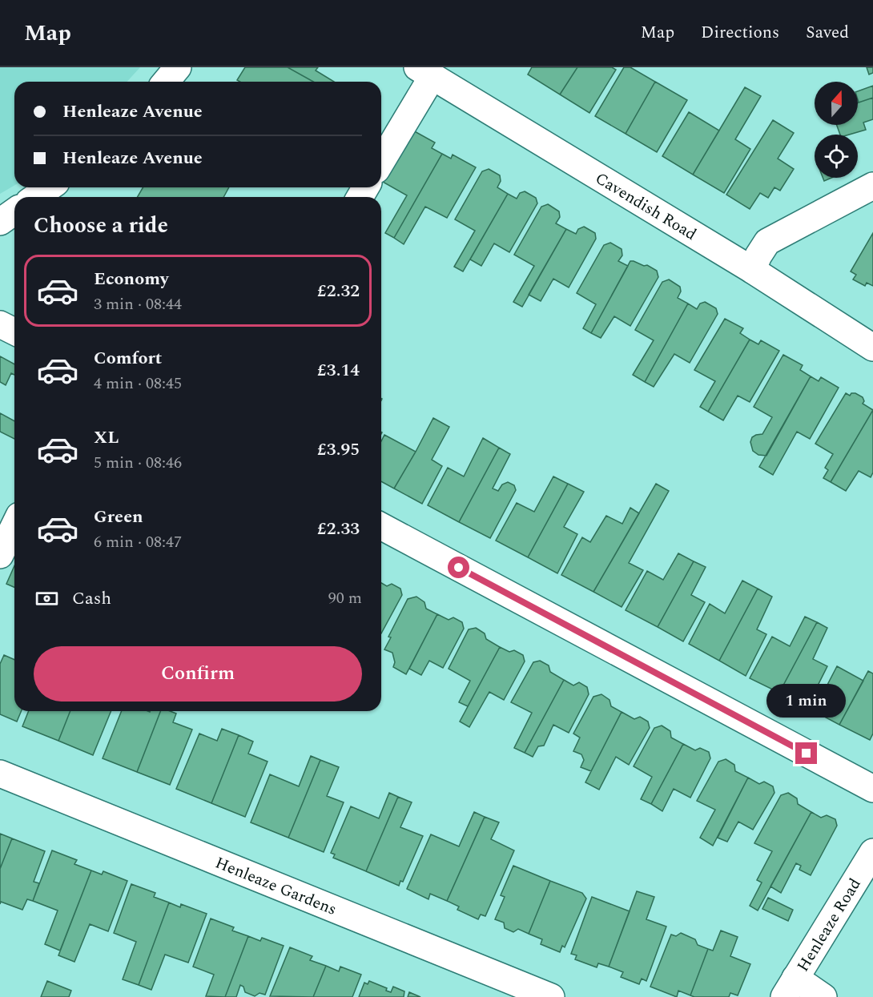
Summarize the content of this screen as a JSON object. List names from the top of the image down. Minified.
{"streets":{"street":["Cavendish Road","Henleaze Gardens","Henleaze Road"]},"north":"top","page":{"header":"Map","nav":["Map","Directions","Saved"],"banner":["Henleaze Avenue","Henleaze Avenue"],"heading":"Choose a ride","list":[{"name":"Economy","note":"3 min · 08:44","value":"£2.32"},{"name":"Comfort","note":"4 min · 08:45","value":"£3.14"},{"name":"XL","note":"5 min · 08:46","value":"£3.95"},{"name":"Green","note":"6 min · 08:47","value":"£2.33"}],"pay":["Cash","90 m"],"buttons":"Confirm","bubble":"1 min"}}
